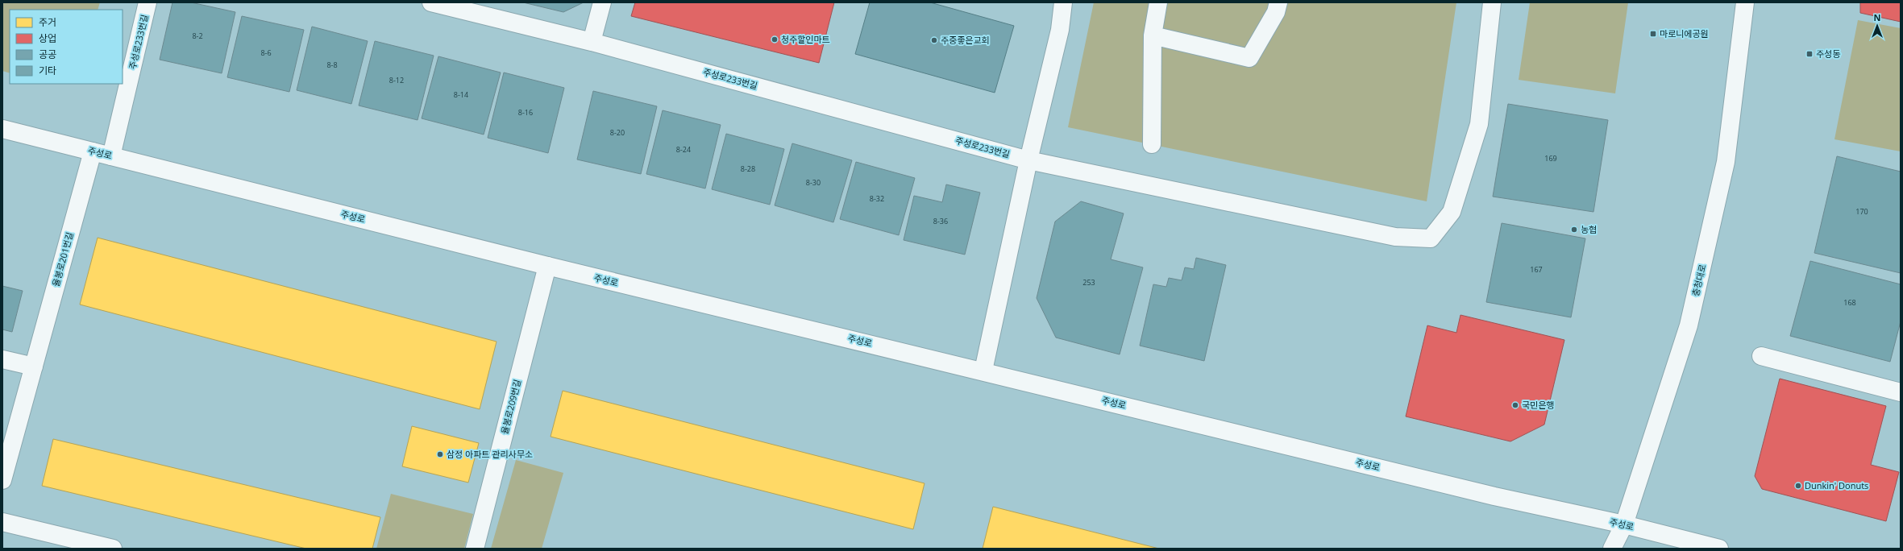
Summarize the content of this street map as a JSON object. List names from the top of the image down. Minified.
{"streets":{"street":["주성로233번길","주성로","율봉로201번길","충청대로","율봉로209번길"]},"crossings":[["주성로233번길","주성로"],["주성로","율봉로201번길"],["주성로","충청대로"],["주성로","율봉로209번길"]],"places":{"transit":["마로니에공원","주성동"],"other":["청주할인마트","주중좋은교회","농협","국민은행","삼정 아파트 관리사무소","Dunkin' Donuts"]},"house_numbers":["8-2","8-6","8-8","8-12","8-14","8-16","8-20","8-24","169","8-28","8-30","8-32","170","8-36","167","253","168"],"legend":["주거","상업","공공","기타"],"north":"top"}
